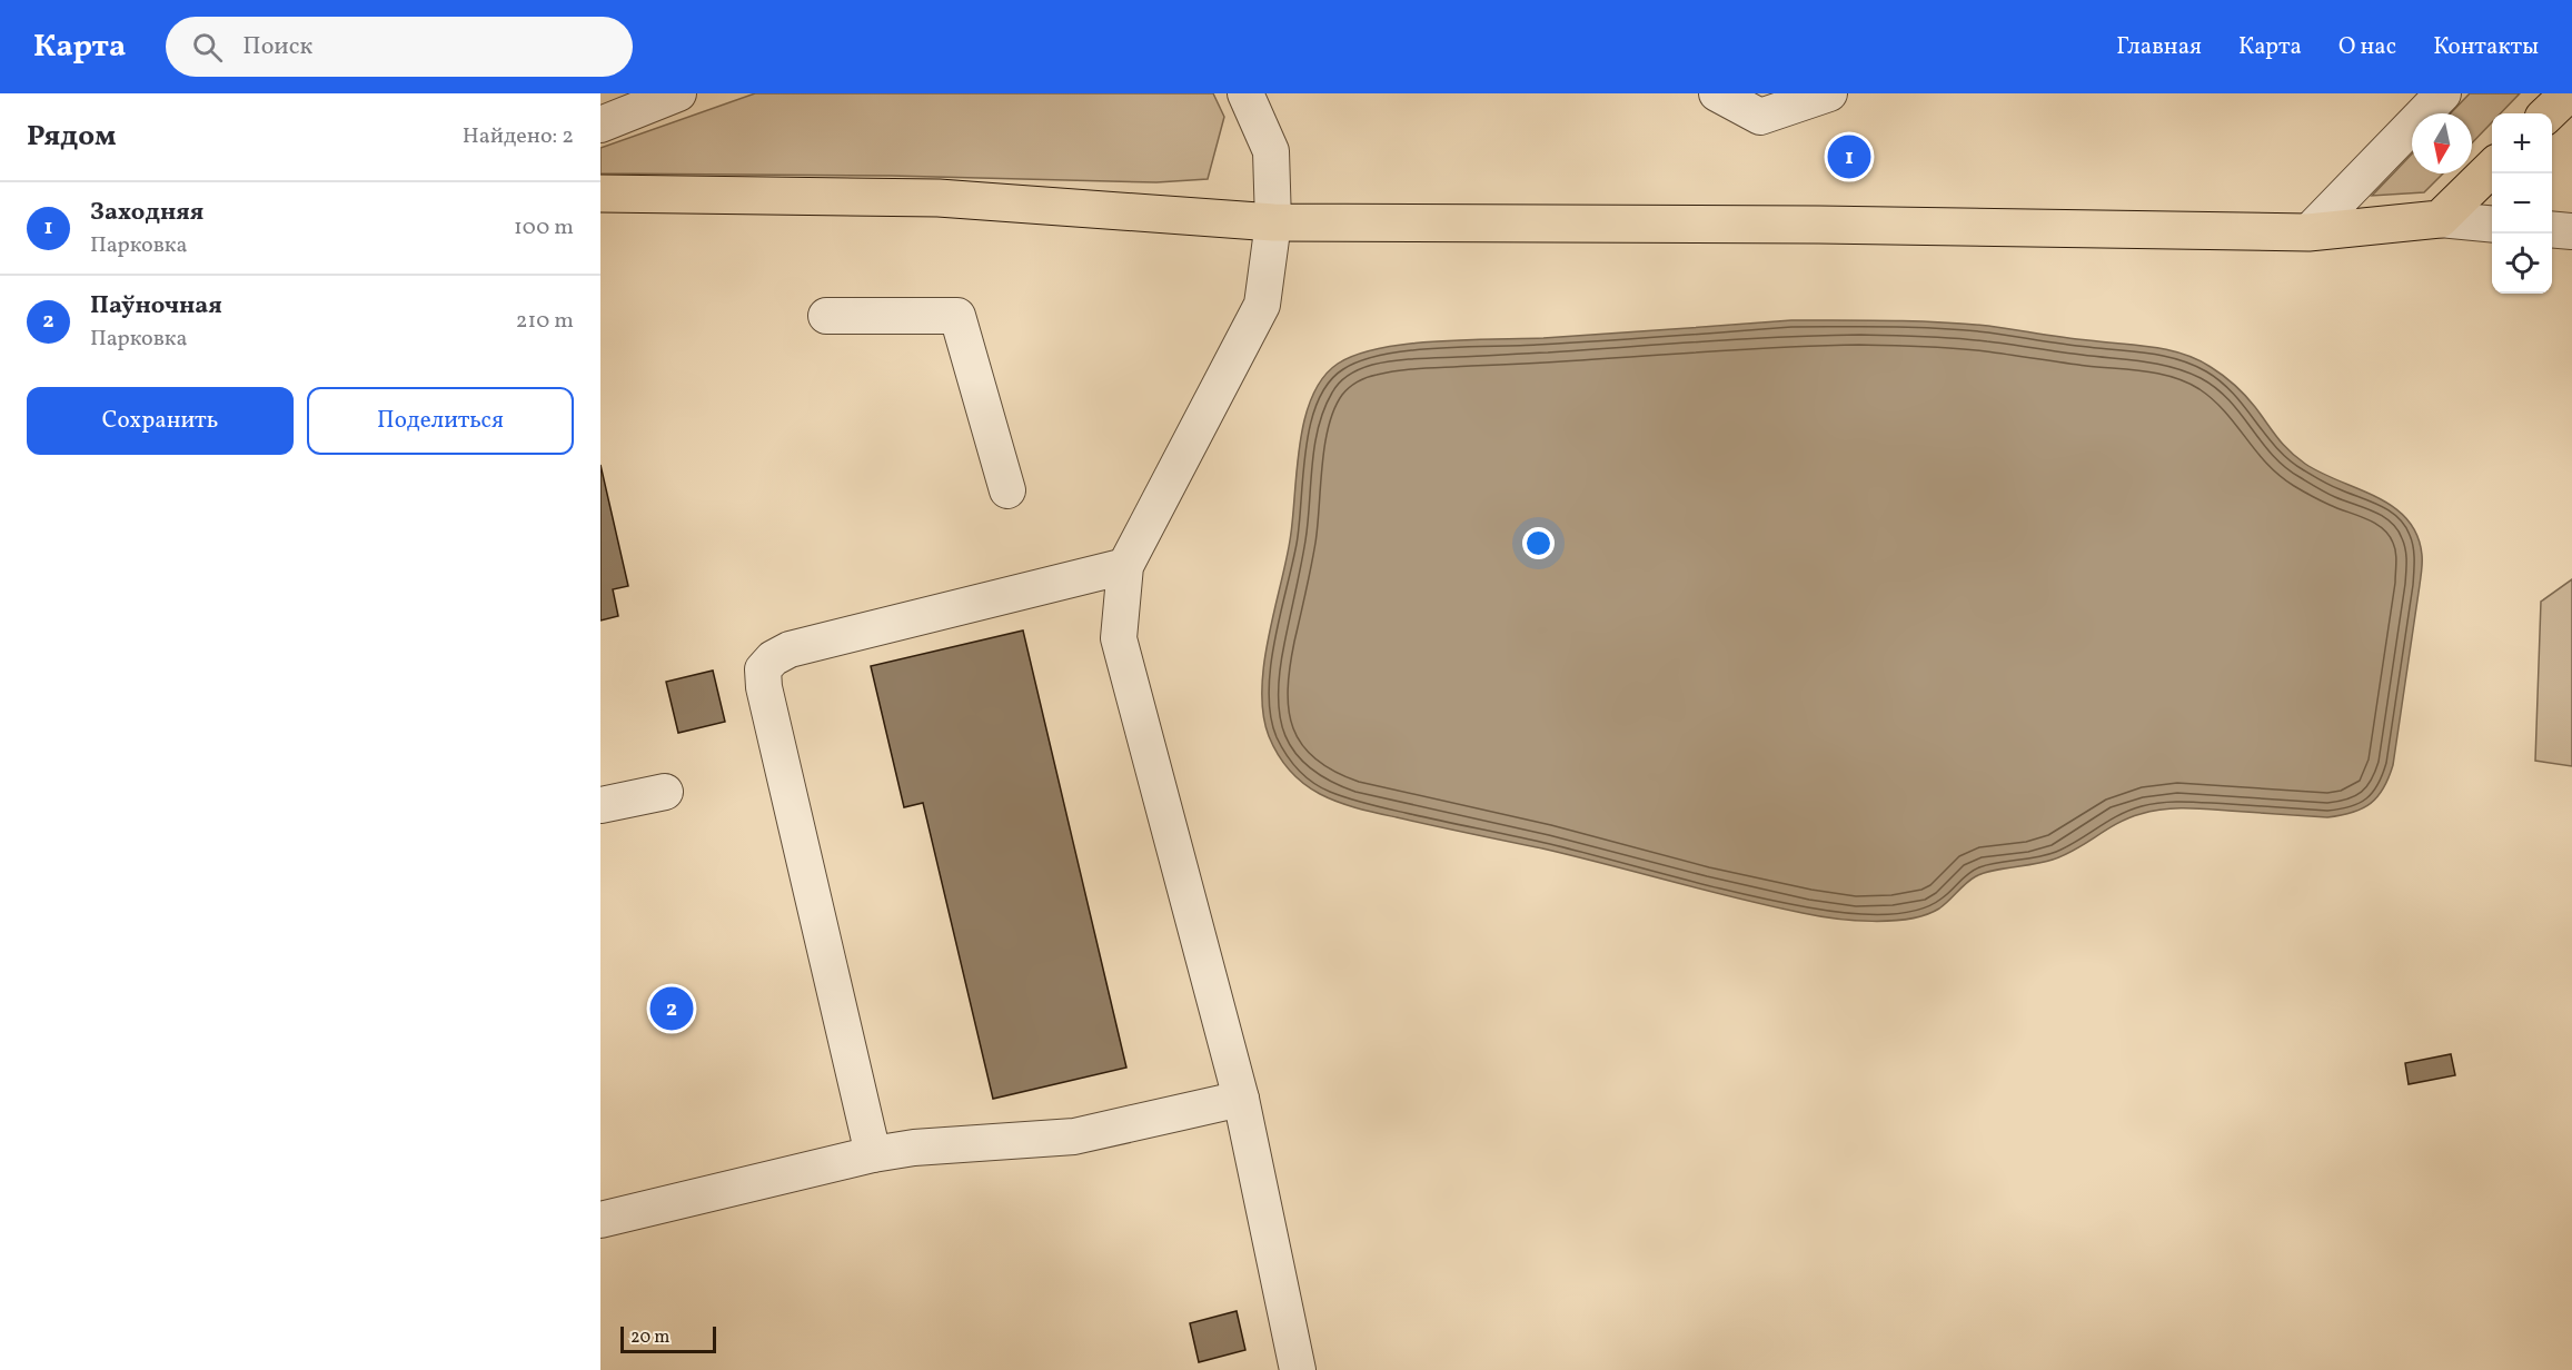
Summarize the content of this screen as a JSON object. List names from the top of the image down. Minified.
{"scale_bar":"20 m","north":"bottom","page":{"header":"Карта","search":"Поиск","nav":["Главная","Карта","О нас","Контакты"],"heading":["Рядом","Найдено: 2"],"map_buttons":["+","−"],"pins":["1","2"],"list":[{"mark":"1","name":"Заходняя","note":"Парковка","value":"100 m"},{"mark":"2","name":"Паўночная","note":"Парковка","value":"210 m"}],"buttons":["Сохранить","Поделиться"],"scale":"20 m"}}
